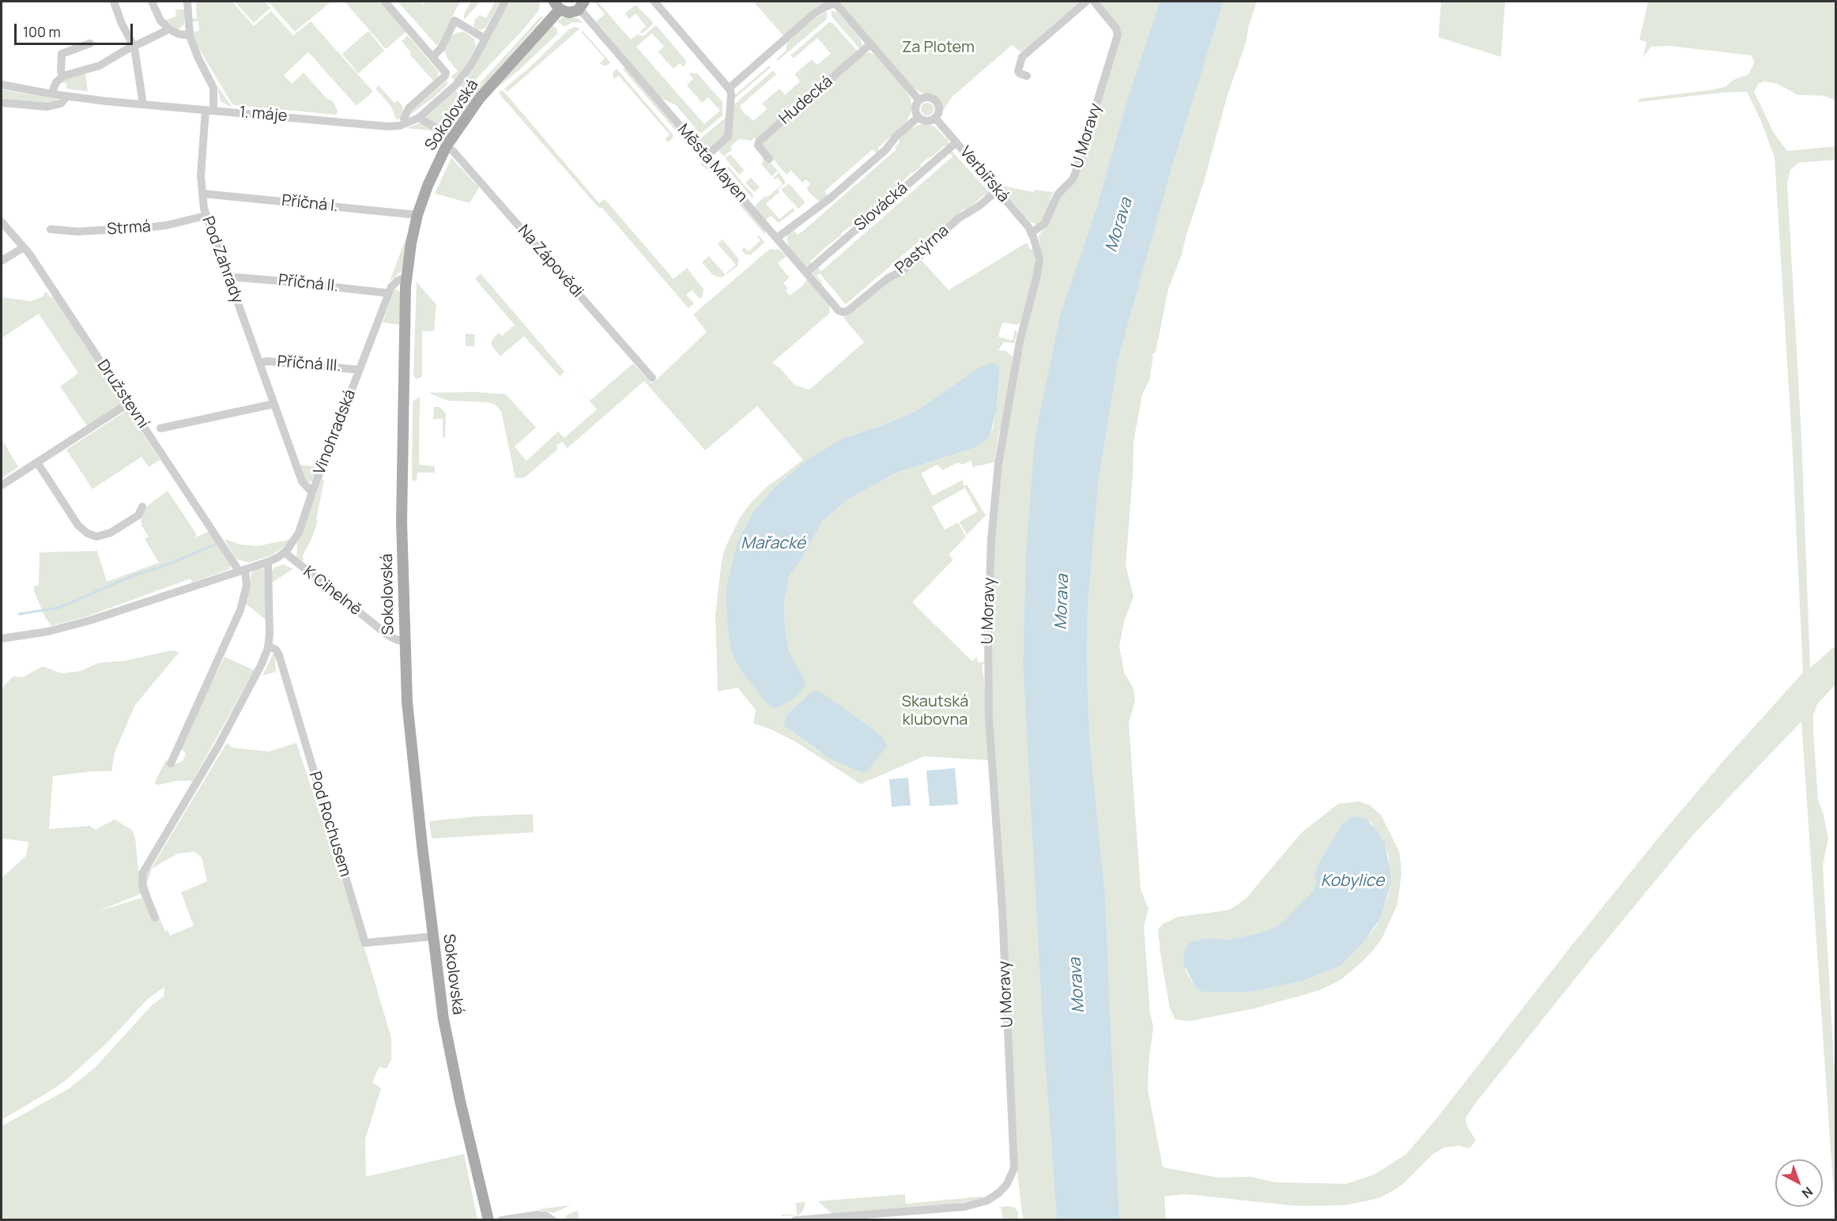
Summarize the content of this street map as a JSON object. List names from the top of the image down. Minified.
{"streets":{"main road":["Sokolovská"],"street":["Hudecká","1. máje","U Moravy","Města Mayen","Verbířská","Příčná I.","Slovácká","Strmá","Pastýrna","Pod Zahrady","Na Zápovědi","Příčná II.","Příčná III.","Družstevní","Vinohradská","K Cihelně","Pod Rochusem"]},"crossings":[["1. máje","Pod Zahrady"],["Sokolovská","Města Mayen"],["Sokolovská","Příčná I."],["Sokolovská","Na Zápovědi"],["Sokolovská","Vinohradská"],["Sokolovská","K Cihelně"],["Sokolovská","Pod Rochusem"],["U Moravy","Verbířská"],["Města Mayen","Slovácká"],["Města Mayen","Pastýrna"],["Verbířská","Slovácká"],["Verbířská","Pastýrna"],["Příčná I.","Pod Zahrady"],["Strmá","Pod Zahrady"],["Pod Zahrady","Příčná II."],["Pod Zahrady","Příčná III."],["Pod Zahrady","Vinohradská"],["Příčná II.","Vinohradská"],["Příčná III.","Vinohradská"],["Družstevní","Vinohradská"],["Vinohradská","K Cihelně"]],"water":["Morava","Mařacké","Kobylice"],"parks":["Za Plotem","Skautská klubovna"],"scale_bar":"100 m","north":"bottom right"}
